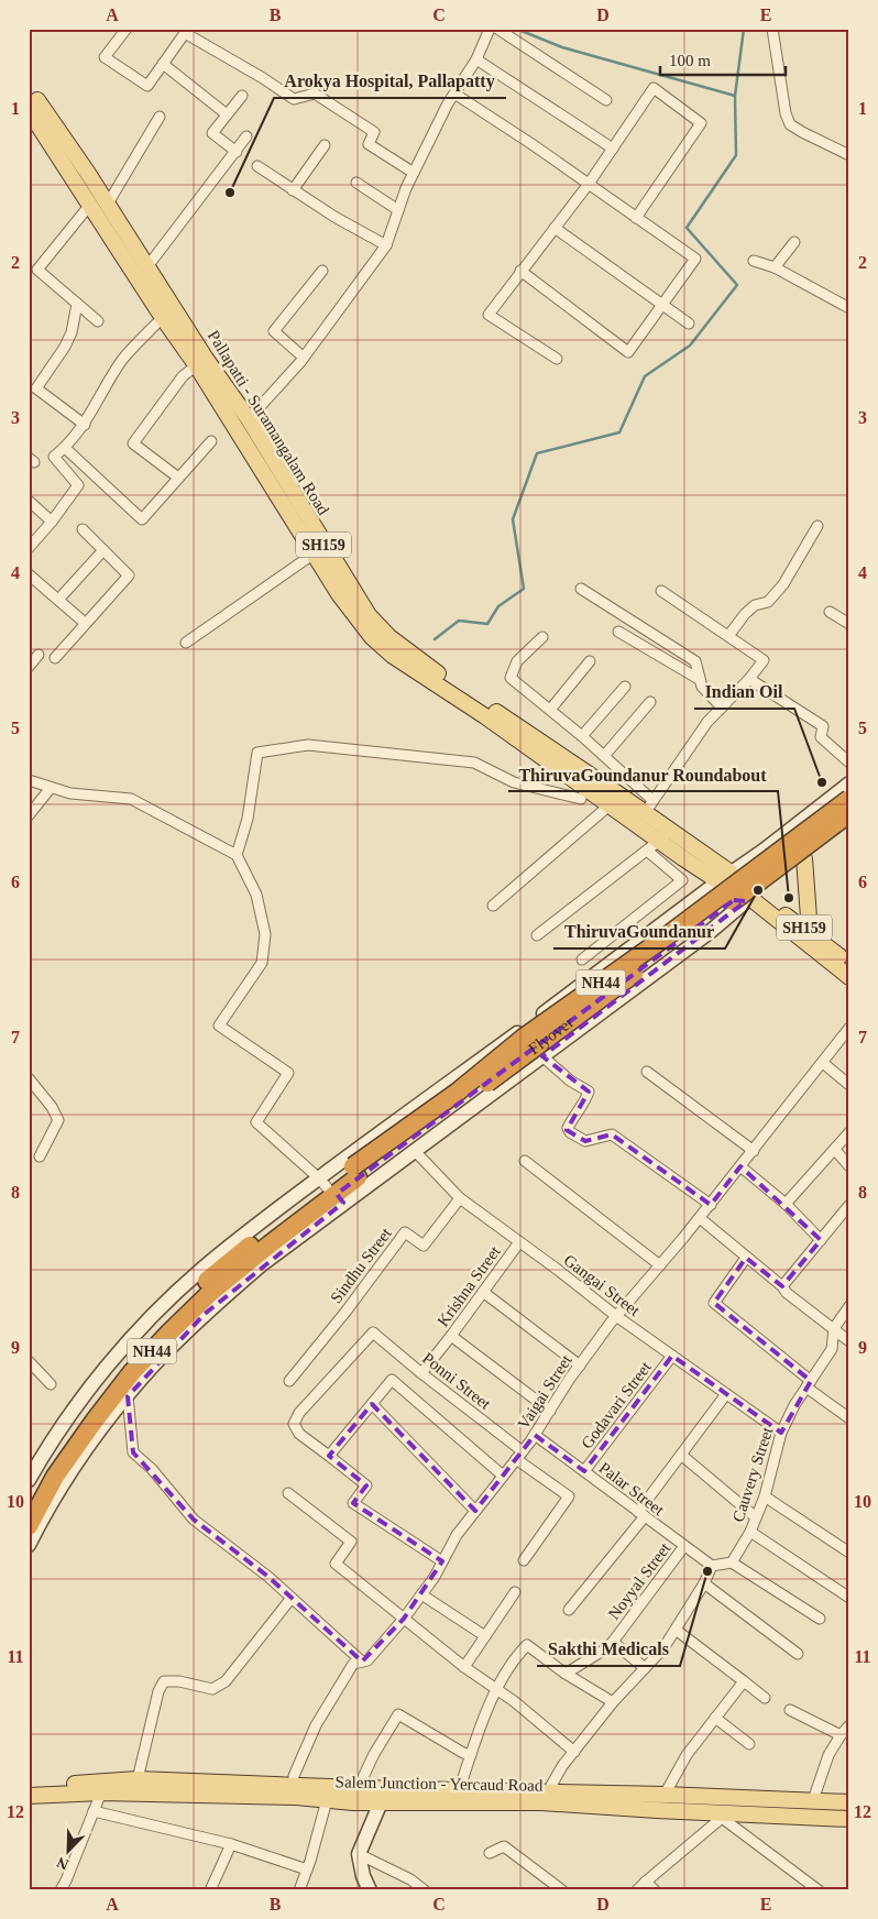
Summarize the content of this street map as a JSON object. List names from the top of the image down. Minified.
{"streets":{"highway":["NH44","Flyover"],"main road":["Pallapatti - Suramangalam Road","SH159","Salem Junction - Yercaud Road"],"street":["Sindhu Street","Gangai Street","Krishna Street","Ponni Street","Vaigai Street","Godavari Street","Cauvery Street","Palar Street","Noyyal Street"]},"crossings":[["Pallapatti - Suramangalam Road","SH159"],["NH44","Flyover"],["Sindhu Street","Gangai Street"],["Gangai Street","Krishna Street"],["Gangai Street","Vaigai Street"],["Gangai Street","Godavari Street"],["Gangai Street","Cauvery Street"],["Krishna Street","Ponni Street"],["Ponni Street","Vaigai Street"],["Vaigai Street","Palar Street"],["Godavari Street","Palar Street"],["Palar Street","Noyyal Street"]],"places":["Arokya Hospital, Pallapatty","Indian Oil","ThiruvaGoundanur","ThiruvaGoundanur Roundabout","Sakthi Medicals"],"scale_bar":"100 m","north":"bottom left","grid":{"columns":["A","B","C","D","E"],"rows":["1","2","3","4","5","6","7","8","9","10","11","12"]}}
